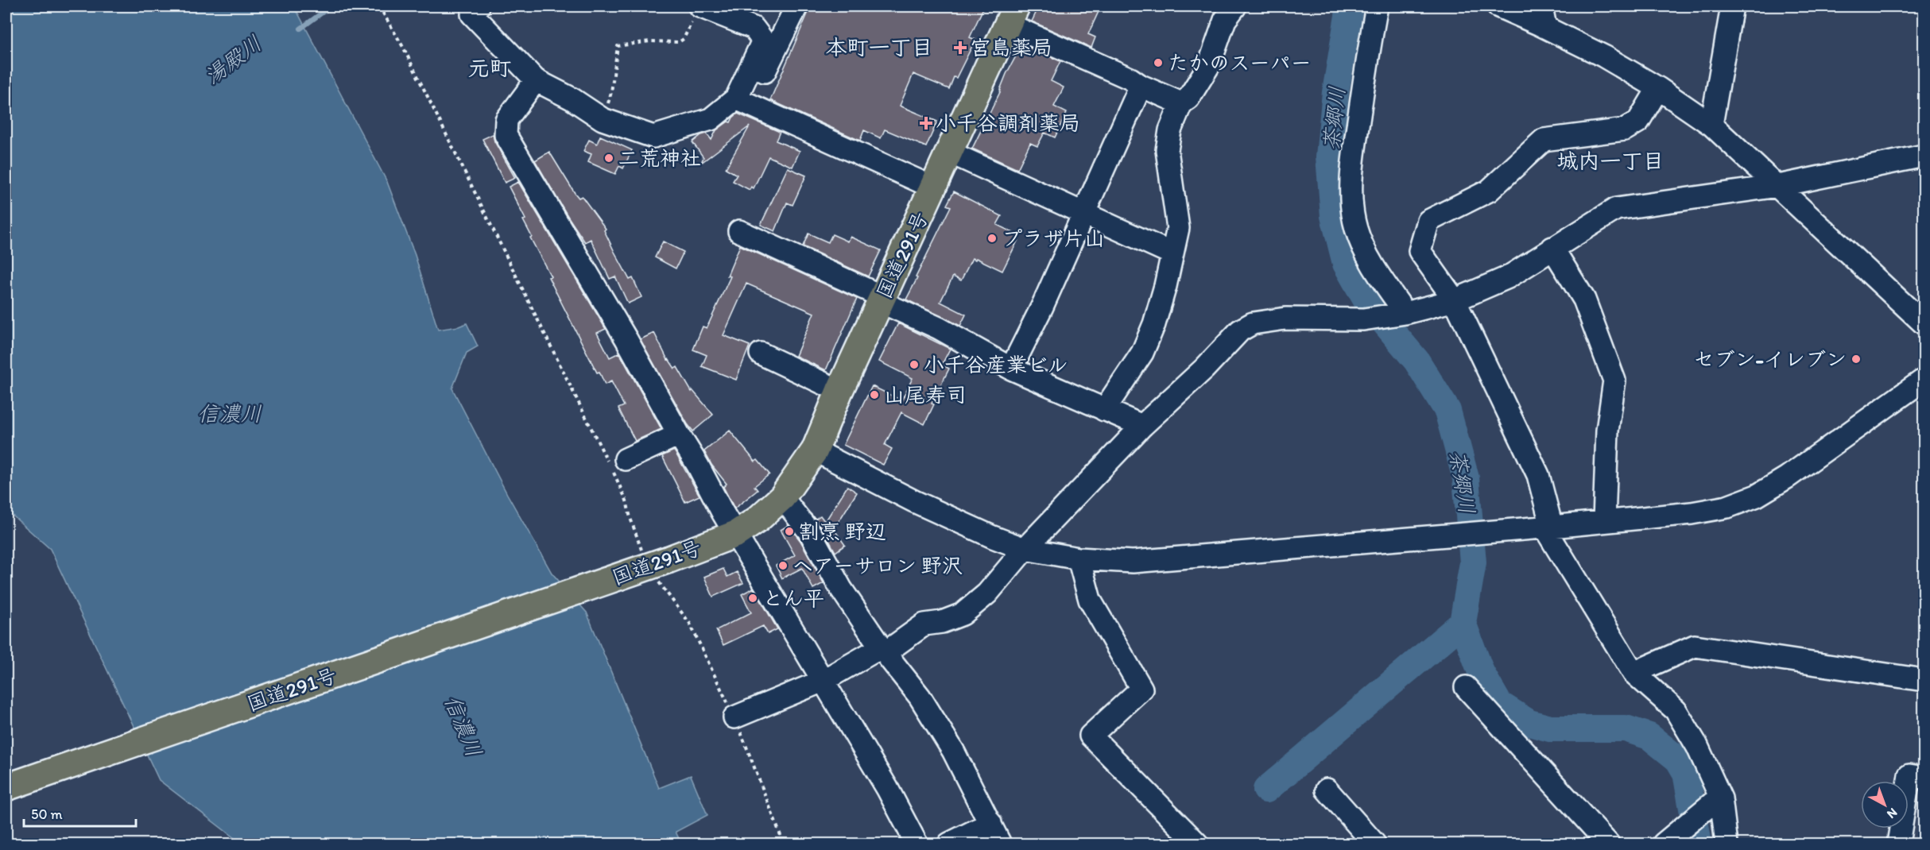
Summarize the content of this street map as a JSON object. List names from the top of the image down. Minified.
{"streets":{"highway":["国道291号"]},"districts":["本町一丁目","元町","城内一丁目"],"water":["湯殿川","茶郷川","信濃川"],"places":{"health":["宮島薬局","小千谷調剤薬局"],"other":["たかのスーパー","二荒神社","プラザ片山","セブン-イレブン","小千谷産業ビル","山尾寿司","割烹 野辺","ヘアーサロン 野沢","とん平"]},"scale_bar":"50 m","north":"bottom right"}
